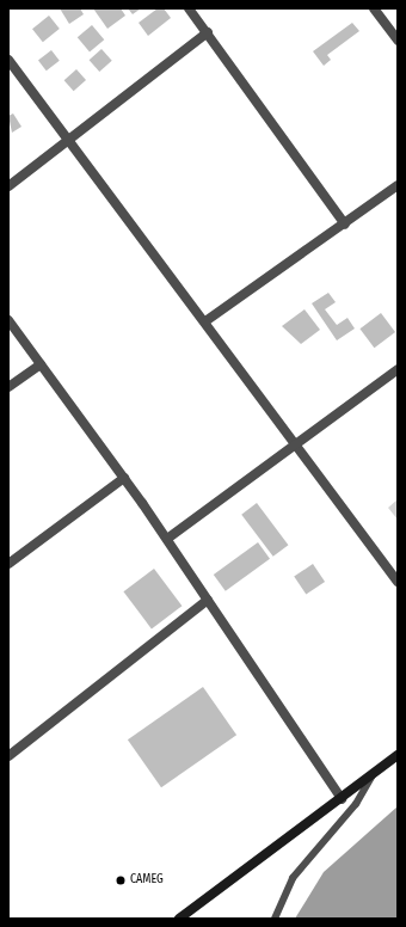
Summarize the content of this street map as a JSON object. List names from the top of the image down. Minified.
{"places":["CAMEG"]}
